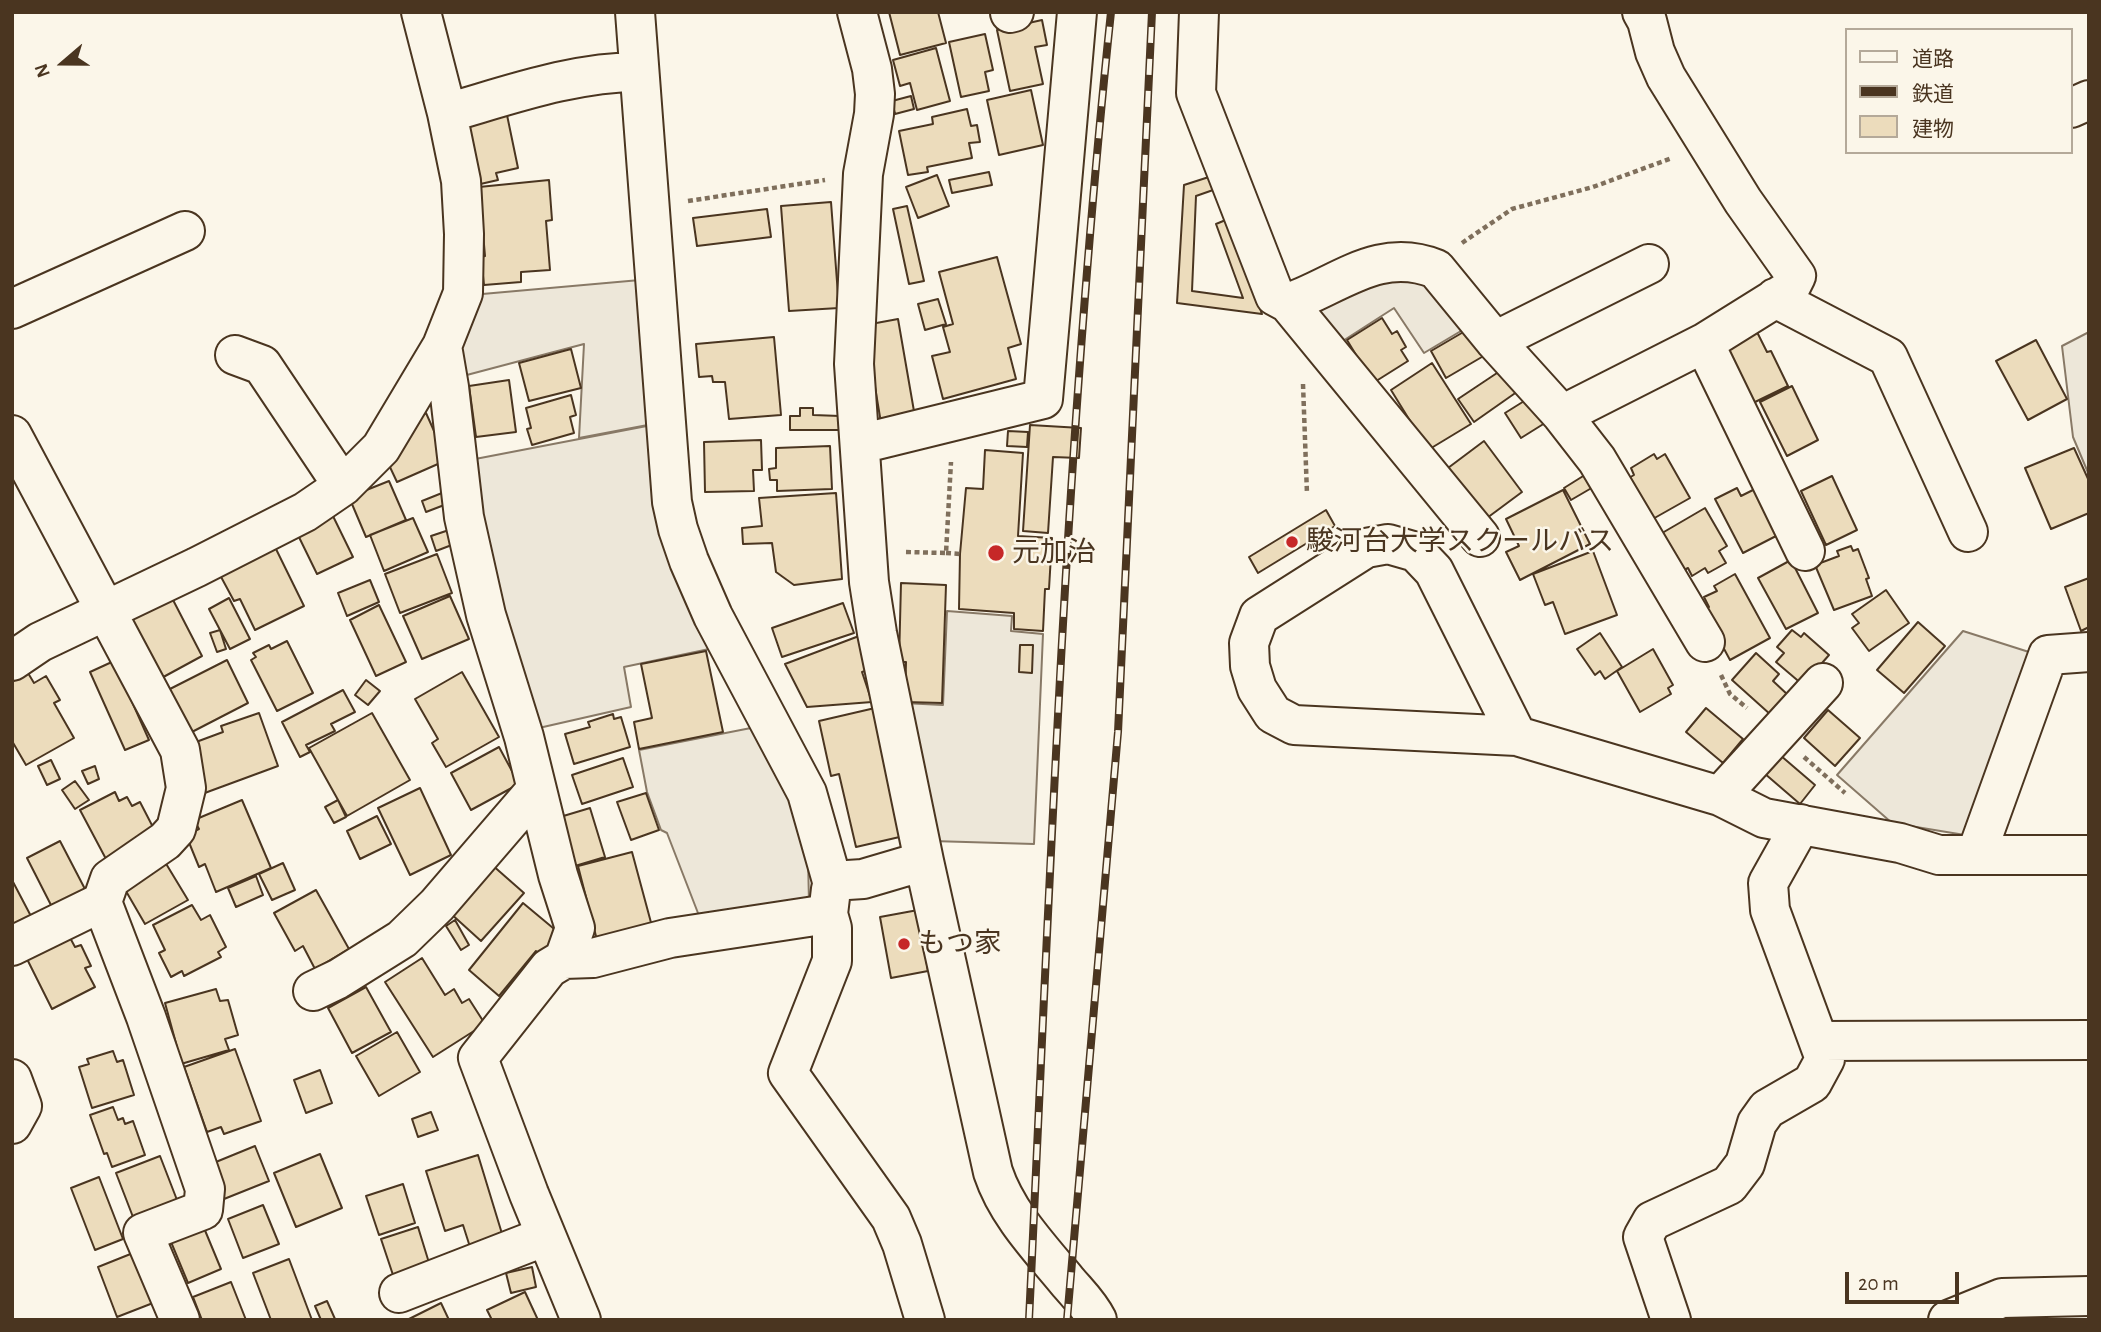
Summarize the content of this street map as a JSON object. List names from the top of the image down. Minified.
{"places":["駿河台大学スクールバス","元加治","もつ家"],"legend":["道路","鉄道","建物"],"scale_bar":"20 m","north":"left"}
